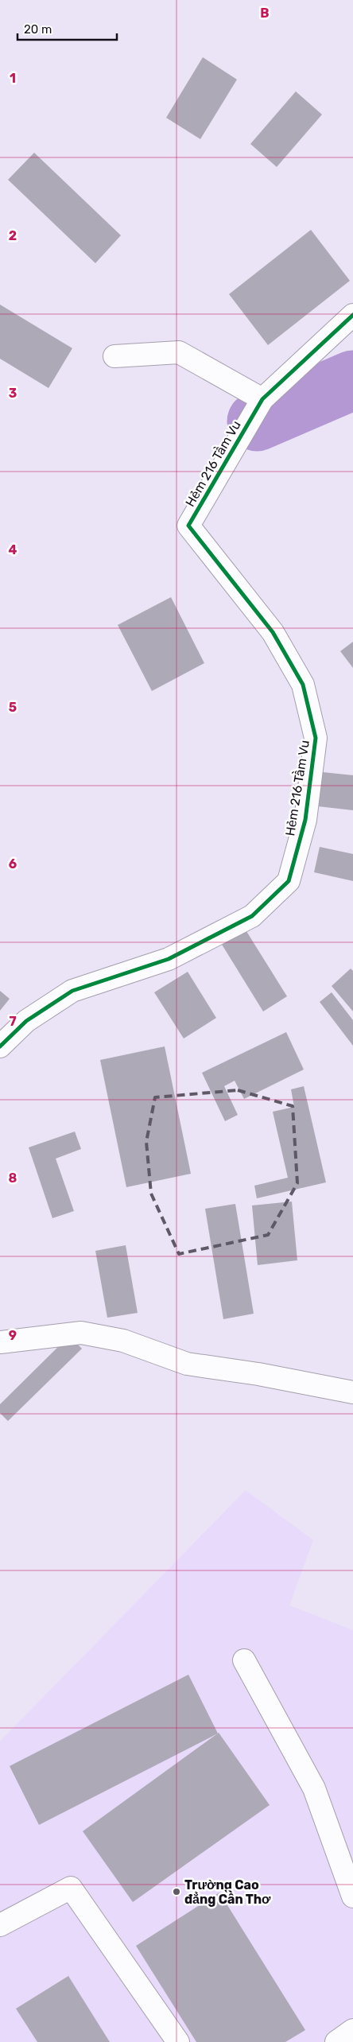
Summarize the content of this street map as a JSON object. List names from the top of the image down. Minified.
{"streets":{"street":["Hẻm 216 Tầm Vu"]},"places":["Trường Cao đẳng Cần Thơ"],"scale_bar":"20 m","grid":{"columns":["B"],"rows":["1","2","3","4","5","6","7","8","9"]}}
